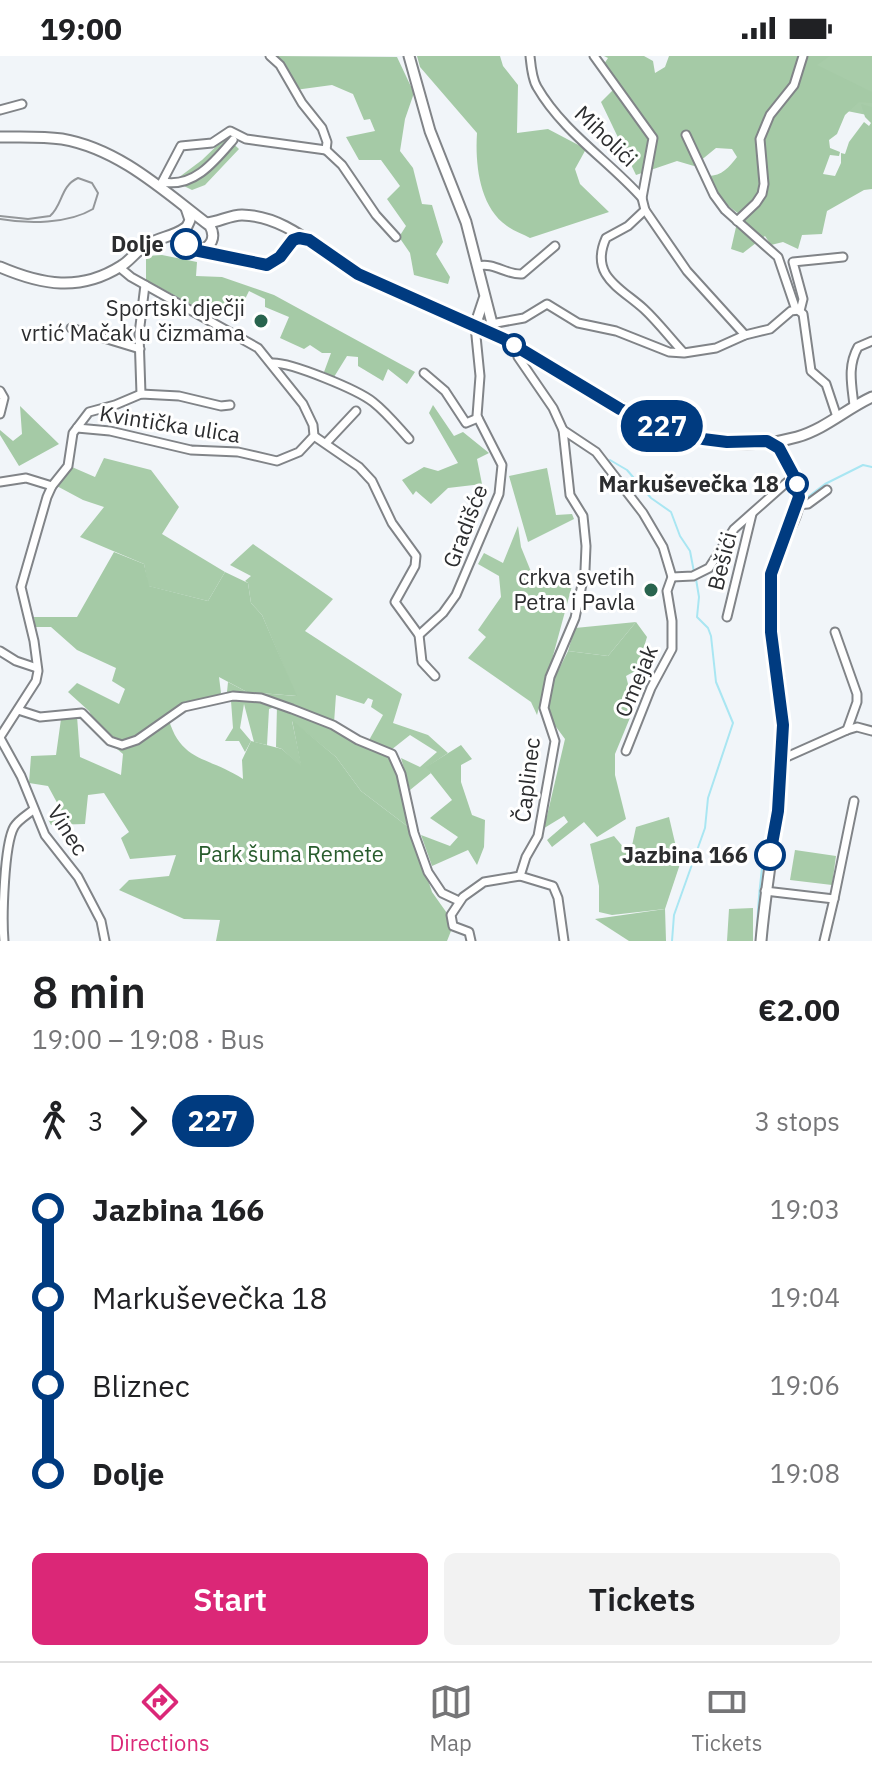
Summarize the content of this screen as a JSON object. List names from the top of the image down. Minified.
{"streets":{"street":["Miholići","Kvintička ulica","Gradišće","Bešići","Omejak","Čaplinec","Vinec"]},"crossings":[["Bešići","Omejak"],["Bešići","Čaplinec"]],"parks":["Park šuma Remete"],"places":["Dolje","Sportski dječji vrtić Mačak u čizmama","Markuševečka 18","crkva svetih Petra i Pavla","Jazbina 166"],"lines":["bus line 227"],"page":{"status":"19:00","on_map":"227","heading":["8 min","19:00 – 19:08 · Bus","€2.00"],"legs":["3","227","3 stops"],"list":[{"name":"Jazbina 166","value":"19:03"},{"name":"Markuševečka 18","value":"19:04"},{"name":"Bliznec","value":"19:06"},{"name":"Dolje","value":"19:08"}],"buttons":["Start","Tickets"],"tabs":["Directions","Map","Tickets"]}}
